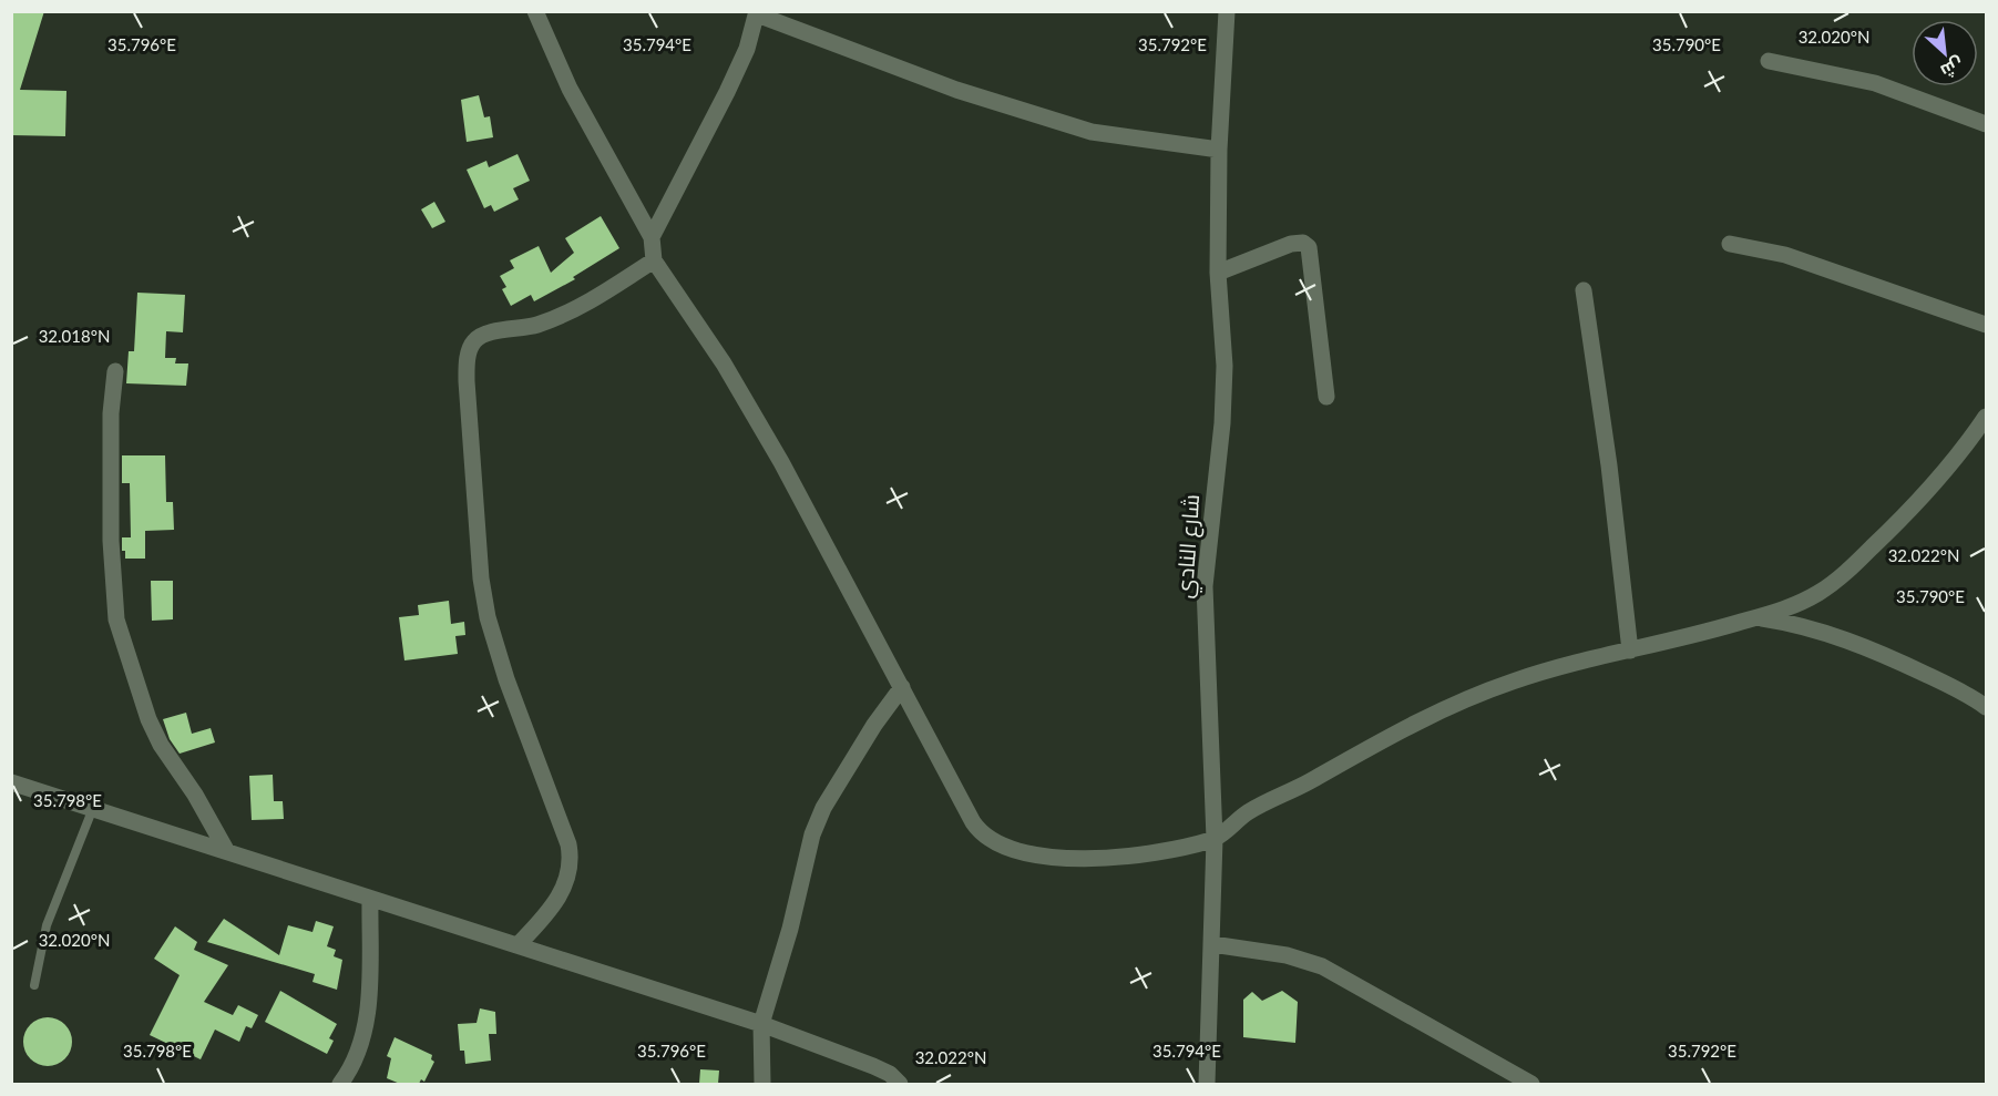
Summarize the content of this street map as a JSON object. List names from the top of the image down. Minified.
{"streets":{"street":["شارع النادي"]},"north":"bottom right","coordinates":["32.020°N","35.796°E","35.794°E","35.792°E","35.790°E","32.018°N","32.022°N","35.798°E"]}
